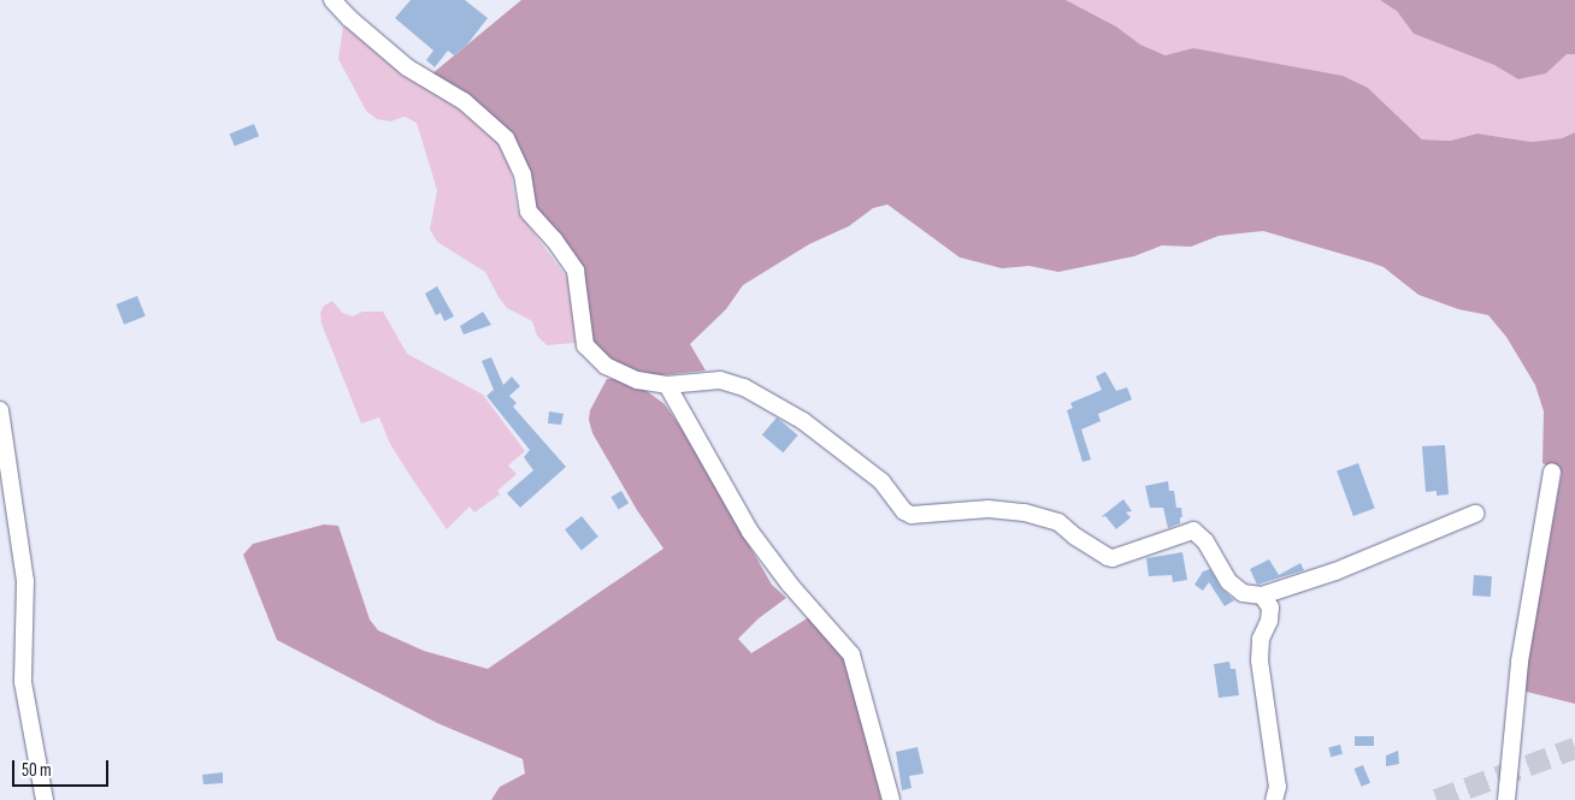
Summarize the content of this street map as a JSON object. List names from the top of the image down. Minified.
{"scale_bar":"50 m"}
